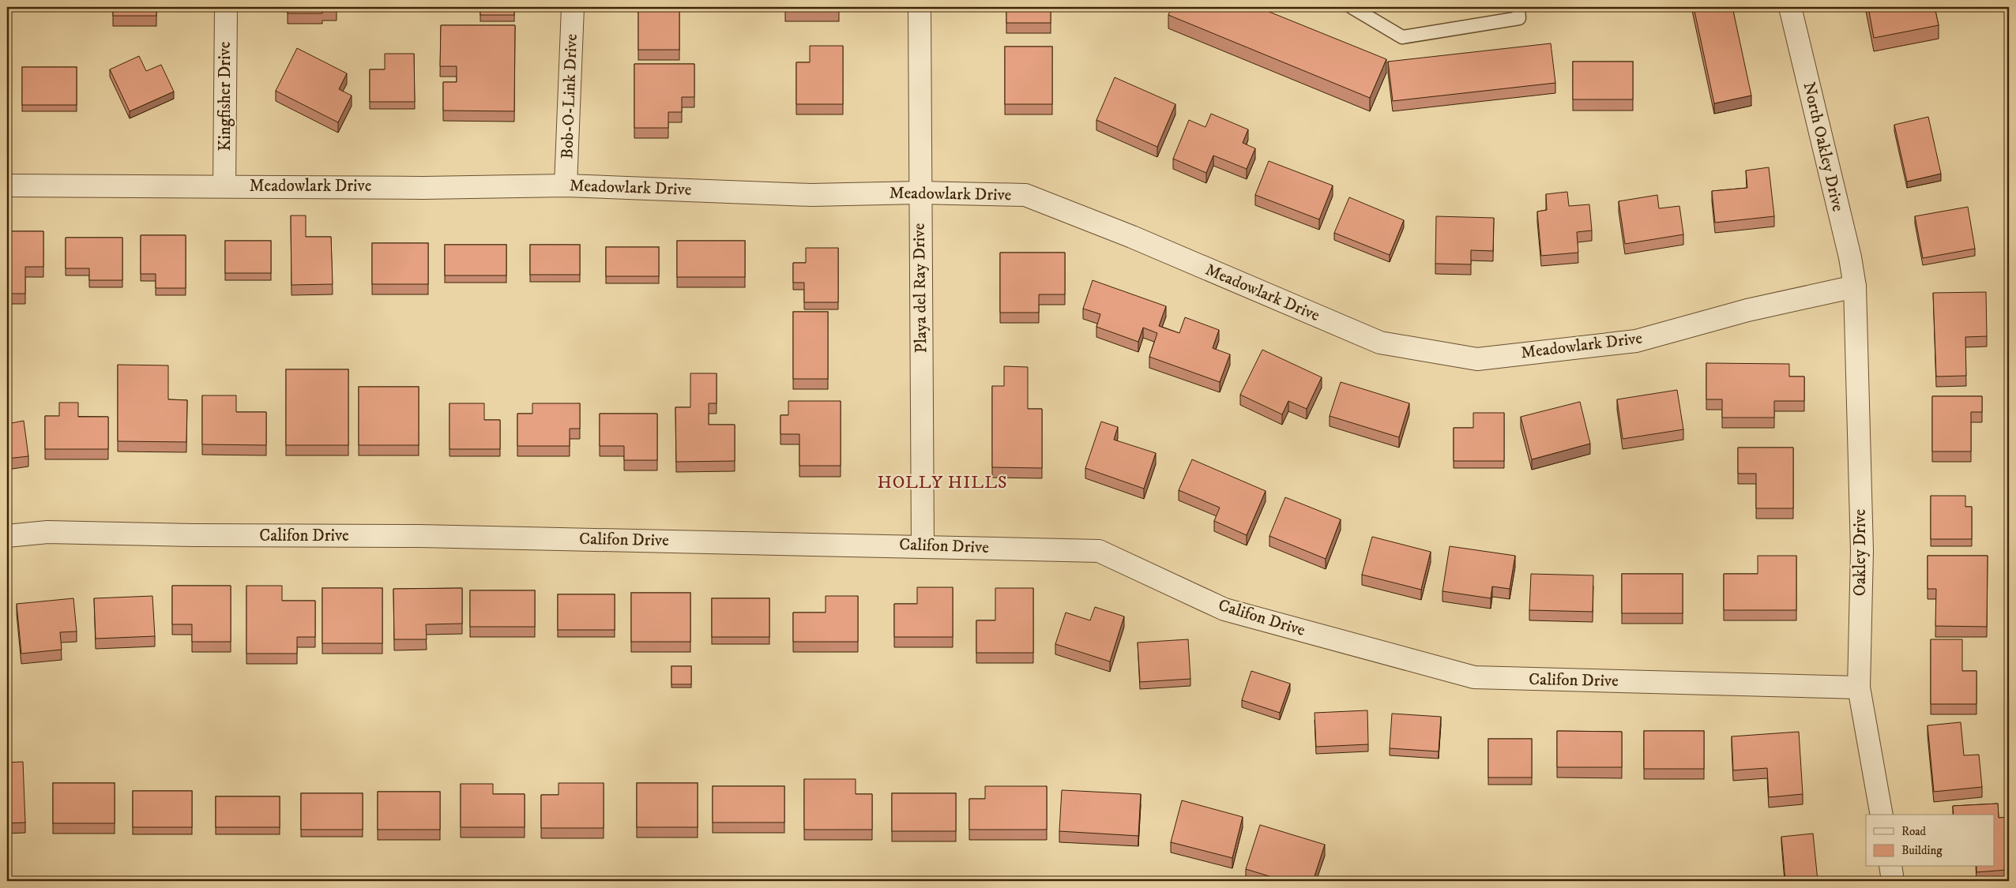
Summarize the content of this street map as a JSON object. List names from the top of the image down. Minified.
{"streets":{"street":["Kingfisher Drive","Bob-O-Link Drive","North Oakley Drive","Meadowlark Drive","Playa del Ray Drive","Califon Drive","Oakley Drive"]},"crossings":[["Kingfisher Drive","Meadowlark Drive"],["Bob-O-Link Drive","Meadowlark Drive"],["North Oakley Drive","Meadowlark Drive"],["North Oakley Drive","Oakley Drive"],["Meadowlark Drive","Playa del Ray Drive"],["Meadowlark Drive","Oakley Drive"],["Playa del Ray Drive","Califon Drive"],["Califon Drive","Oakley Drive"]],"districts":["HOLLY HILLS"],"legend":["Road","Building"]}
